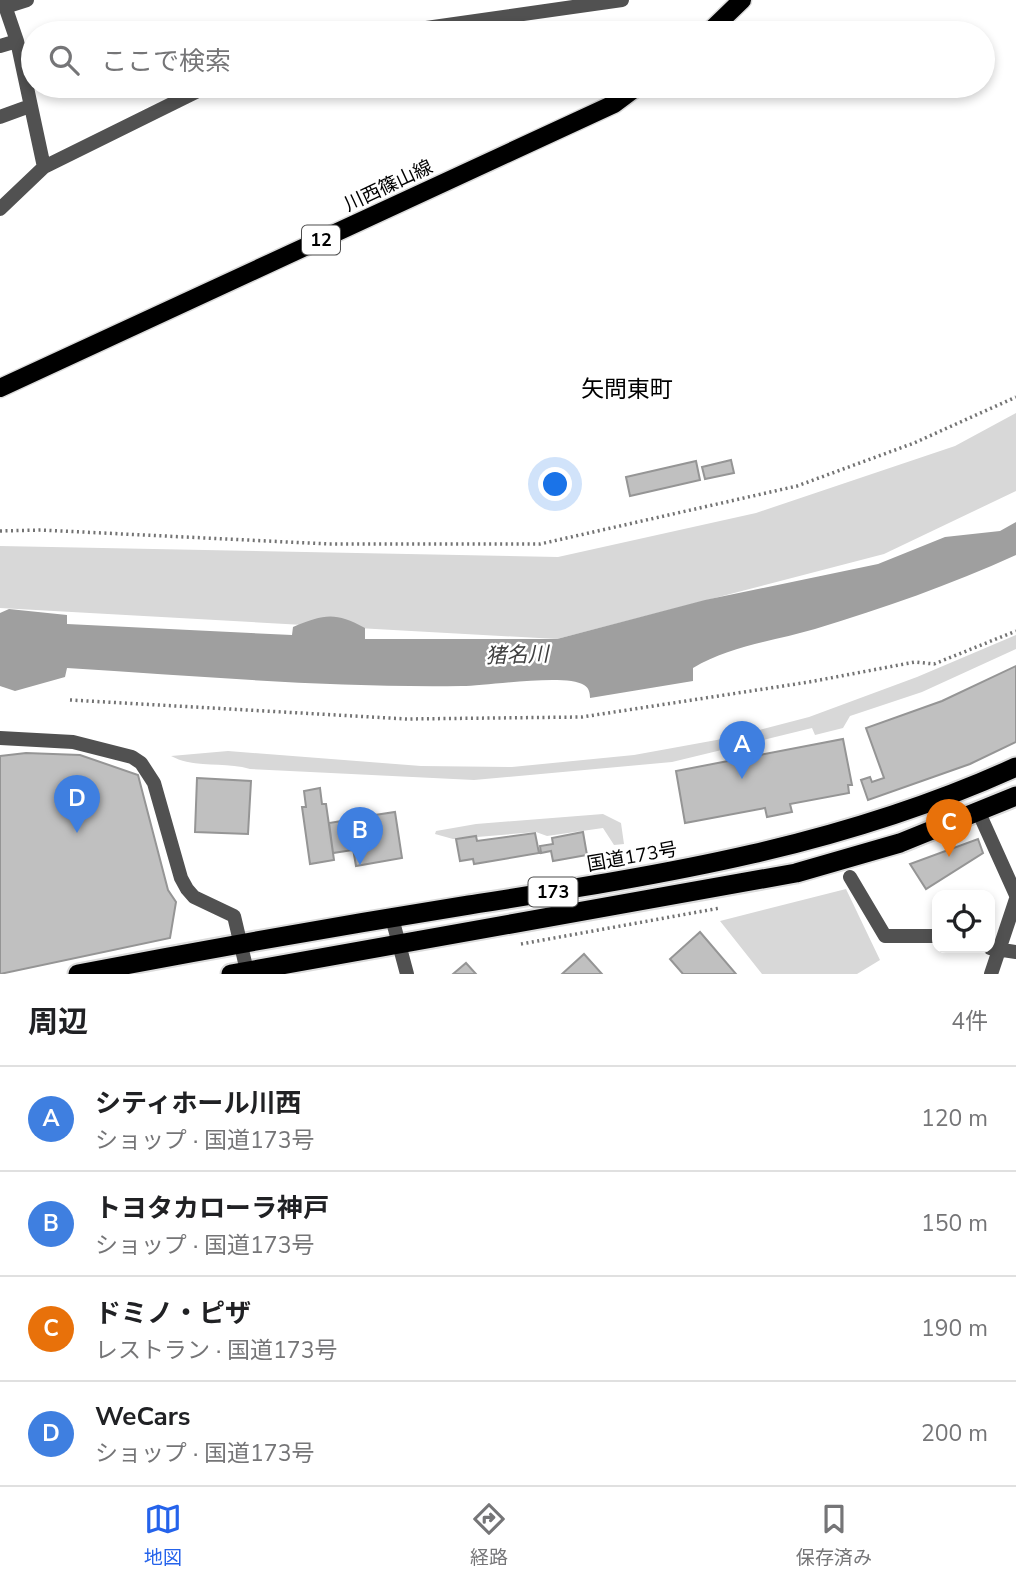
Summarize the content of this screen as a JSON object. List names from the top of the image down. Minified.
{"streets":{"highway":["国道173号","173"],"main road":["川西篠山線","12"]},"districts":["矢問東町"],"water":["猪名川"],"page":{"search":"ここで検索","pins":["A","D","C","B"],"heading":["周辺","4件"],"list":[{"mark":"A","name":"シティホール川西","note":"ショップ · 国道173号","value":"120 m"},{"mark":"B","name":"トヨタカローラ神戸","note":"ショップ · 国道173号","value":"150 m"},{"mark":"C","name":"ドミノ・ピザ","note":"レストラン · 国道173号","value":"190 m"},{"mark":"D","name":"WeCars","note":"ショップ · 国道173号","value":"200 m"}],"nav":["地図","経路","保存済み"]}}
